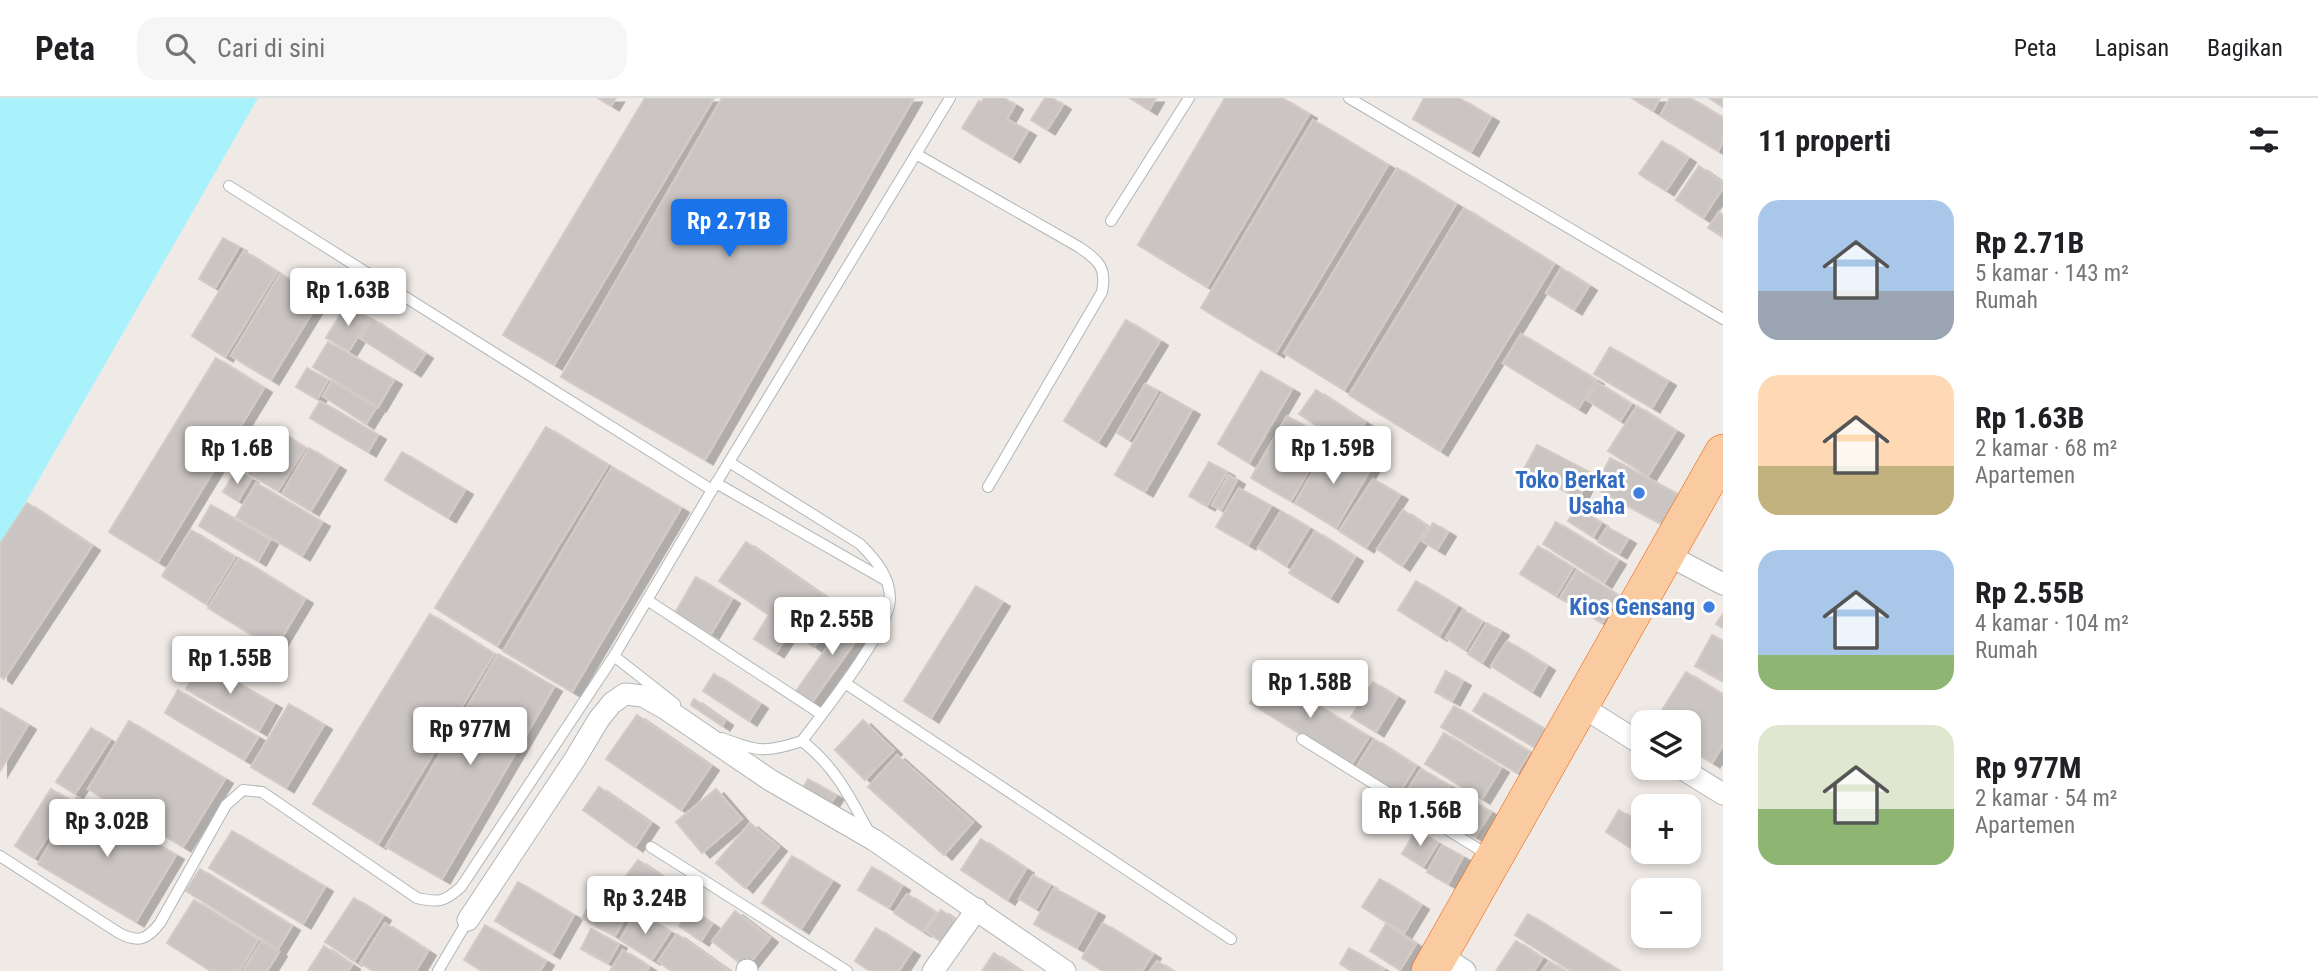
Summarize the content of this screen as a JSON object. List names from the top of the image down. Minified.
{"places":["Toko Berkat Usaha","Kios Gensang"],"page":{"header":"Peta","search":"Cari di sini","nav":["Peta","Lapisan","Bagikan"],"heading":"11 properti","list":[{"name":"Rp 2.71B","note":"5 kamar · 143 m² · Rumah"},{"name":"Rp 1.63B","note":"2 kamar · 68 m² · Apartemen"},{"name":"Rp 2.55B","note":"4 kamar · 104 m² · Rumah"},{"name":"Rp 977M","note":"2 kamar · 54 m² · Apartemen"}],"price":["Rp 2.71B","Rp 1.63B","Rp 1.6B","Rp 1.59B","Rp 2.55B","Rp 1.55B","Rp 1.58B","Rp 977M","Rp 1.56B","Rp 3.02B","Rp 3.24B"],"map_buttons":["+","−"]}}
